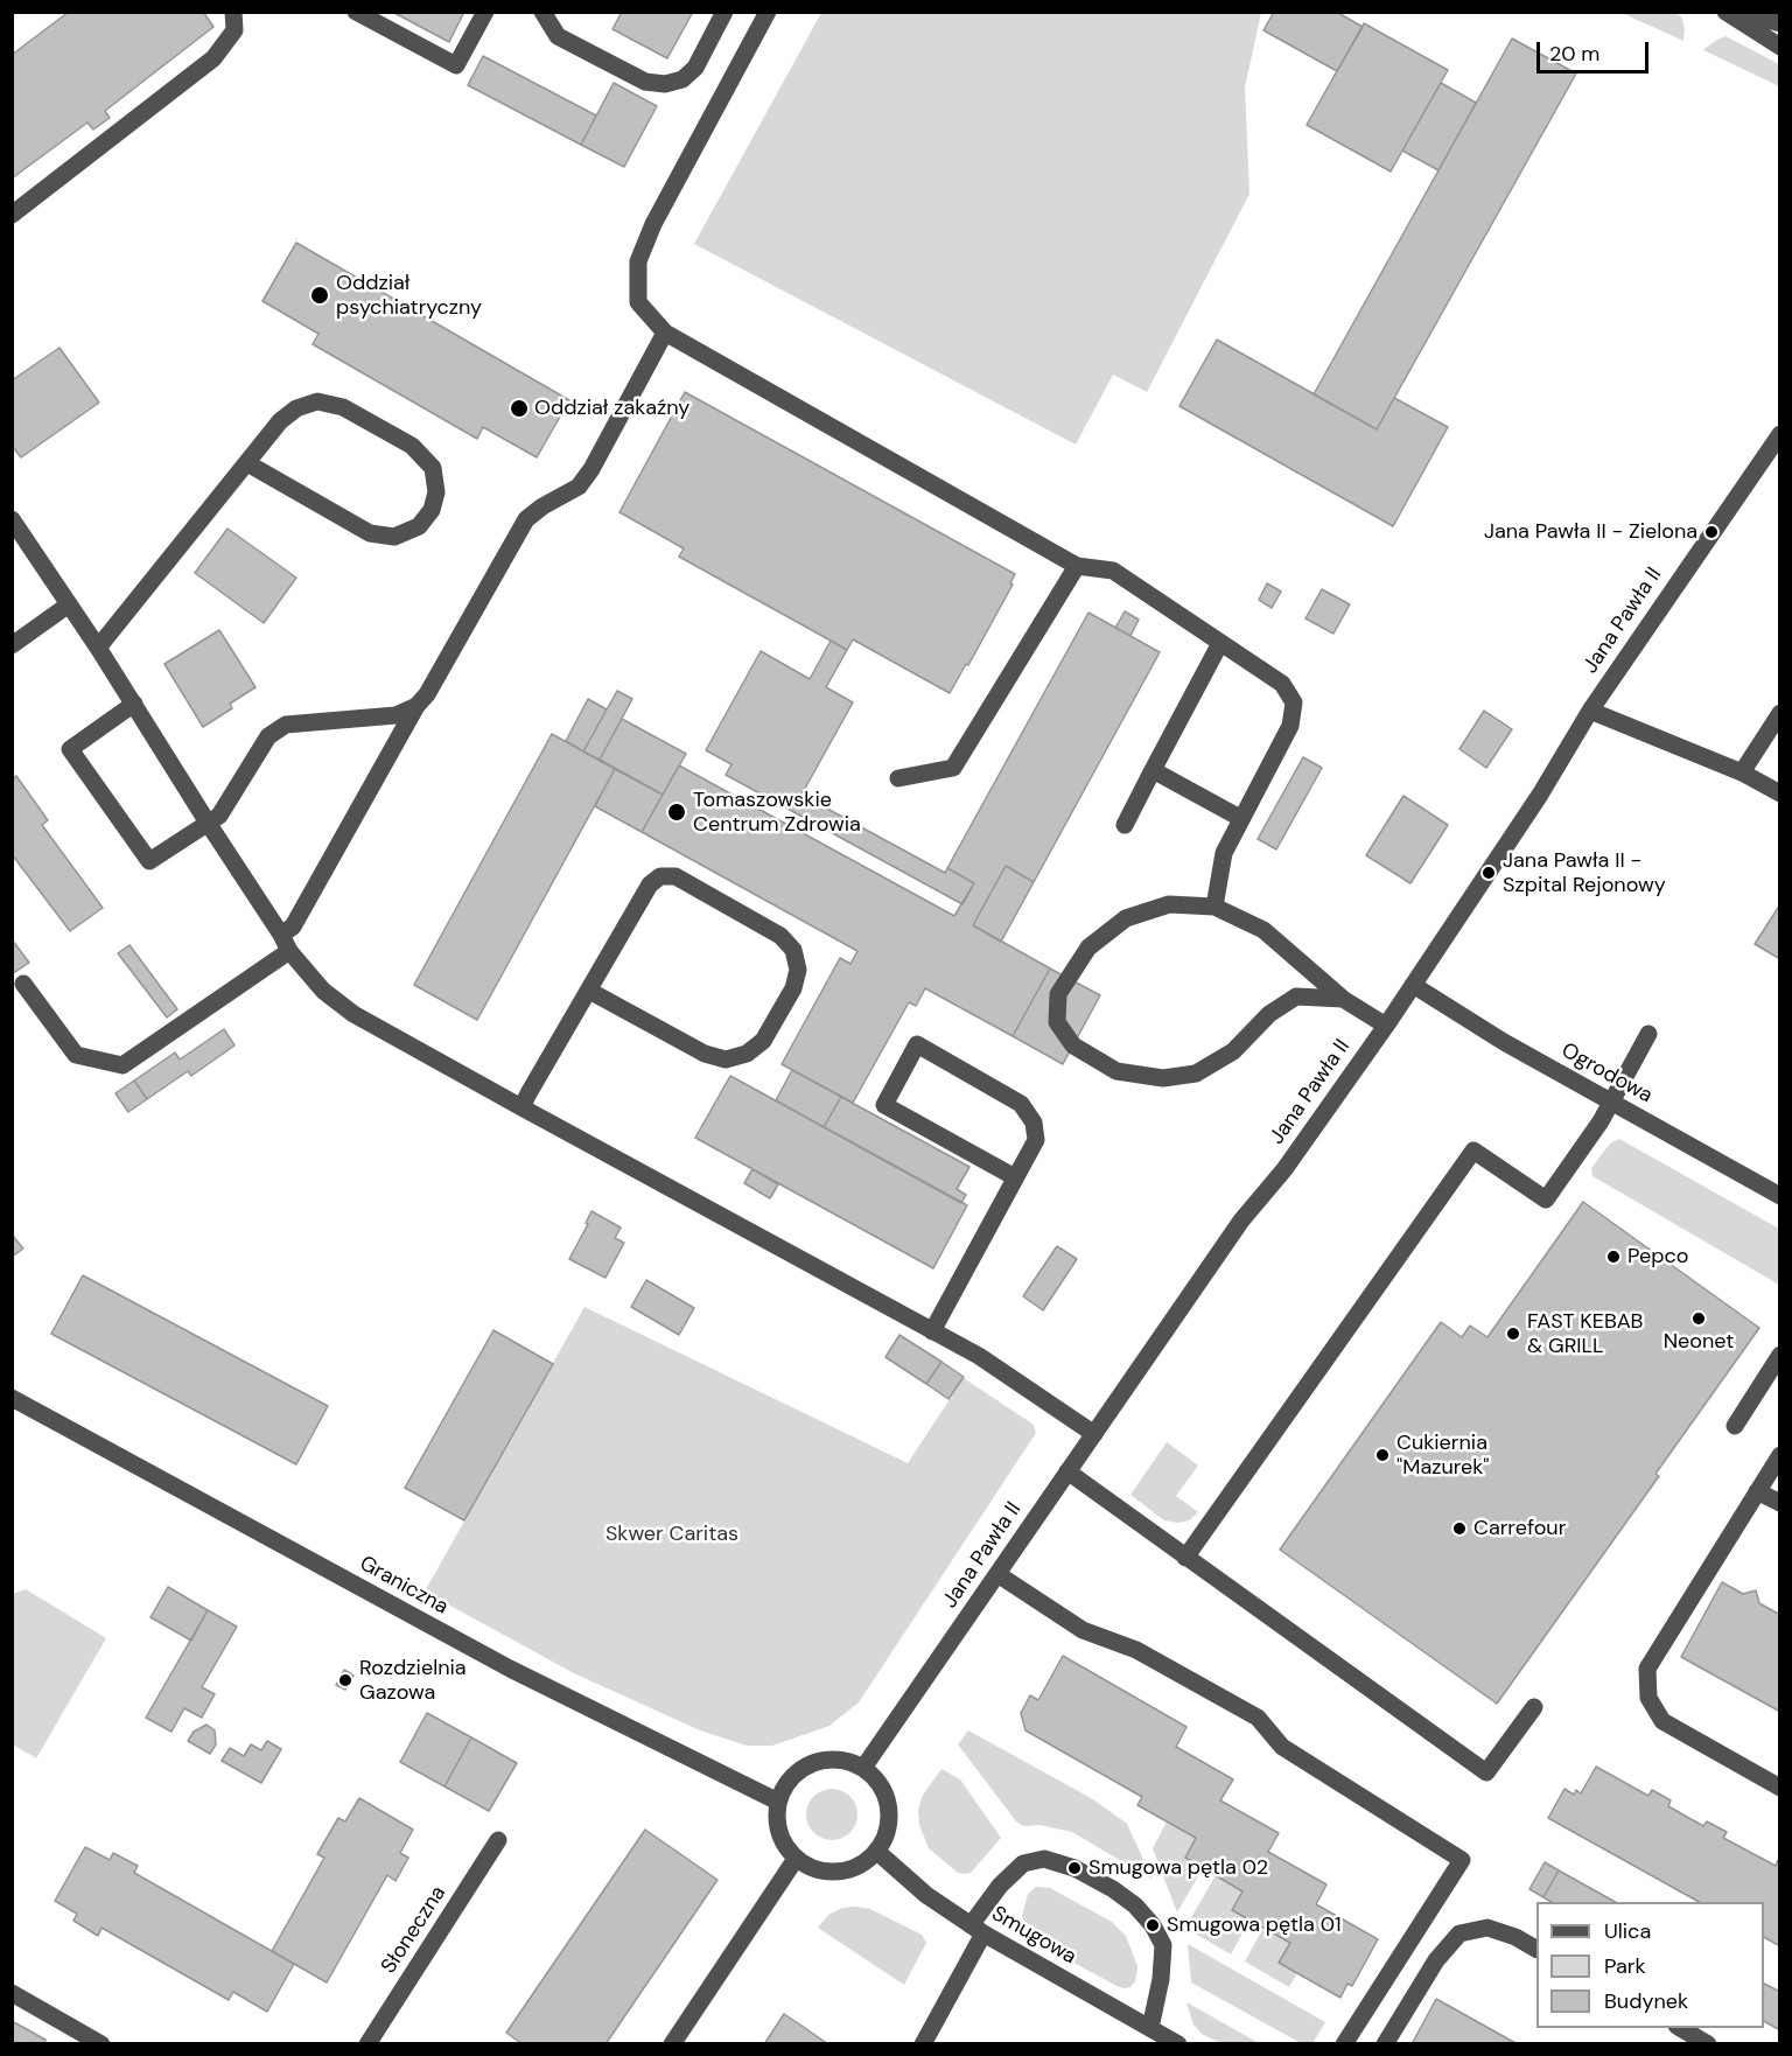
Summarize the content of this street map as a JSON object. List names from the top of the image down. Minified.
{"streets":{"street":["Jana Pawła II","Ogrodowa","Graniczna","Słoneczna","Smugowa"]},"crossings":[["Jana Pawła II","Ogrodowa"],["Jana Pawła II","Graniczna"],["Jana Pawła II","Smugowa"],["Graniczna","Smugowa"]],"parks":["Skwer Caritas"],"places":["Oddział psychiatryczny","Oddział zakaźny","Jana Pawła II - Zielona","Tomaszowskie Centrum Zdrowia","Jana Pawła II - Szpital Rejonowy","Pepco","Neonet","FAST KEBAB & GRILL","Cukiernia \"Mazurek\"","Carrefour","Rozdzielnia Gazowa","Smugowa pętla 02","Smugowa pętla 01"],"legend":["Ulica","Park","Budynek"],"scale_bar":"20 m"}
